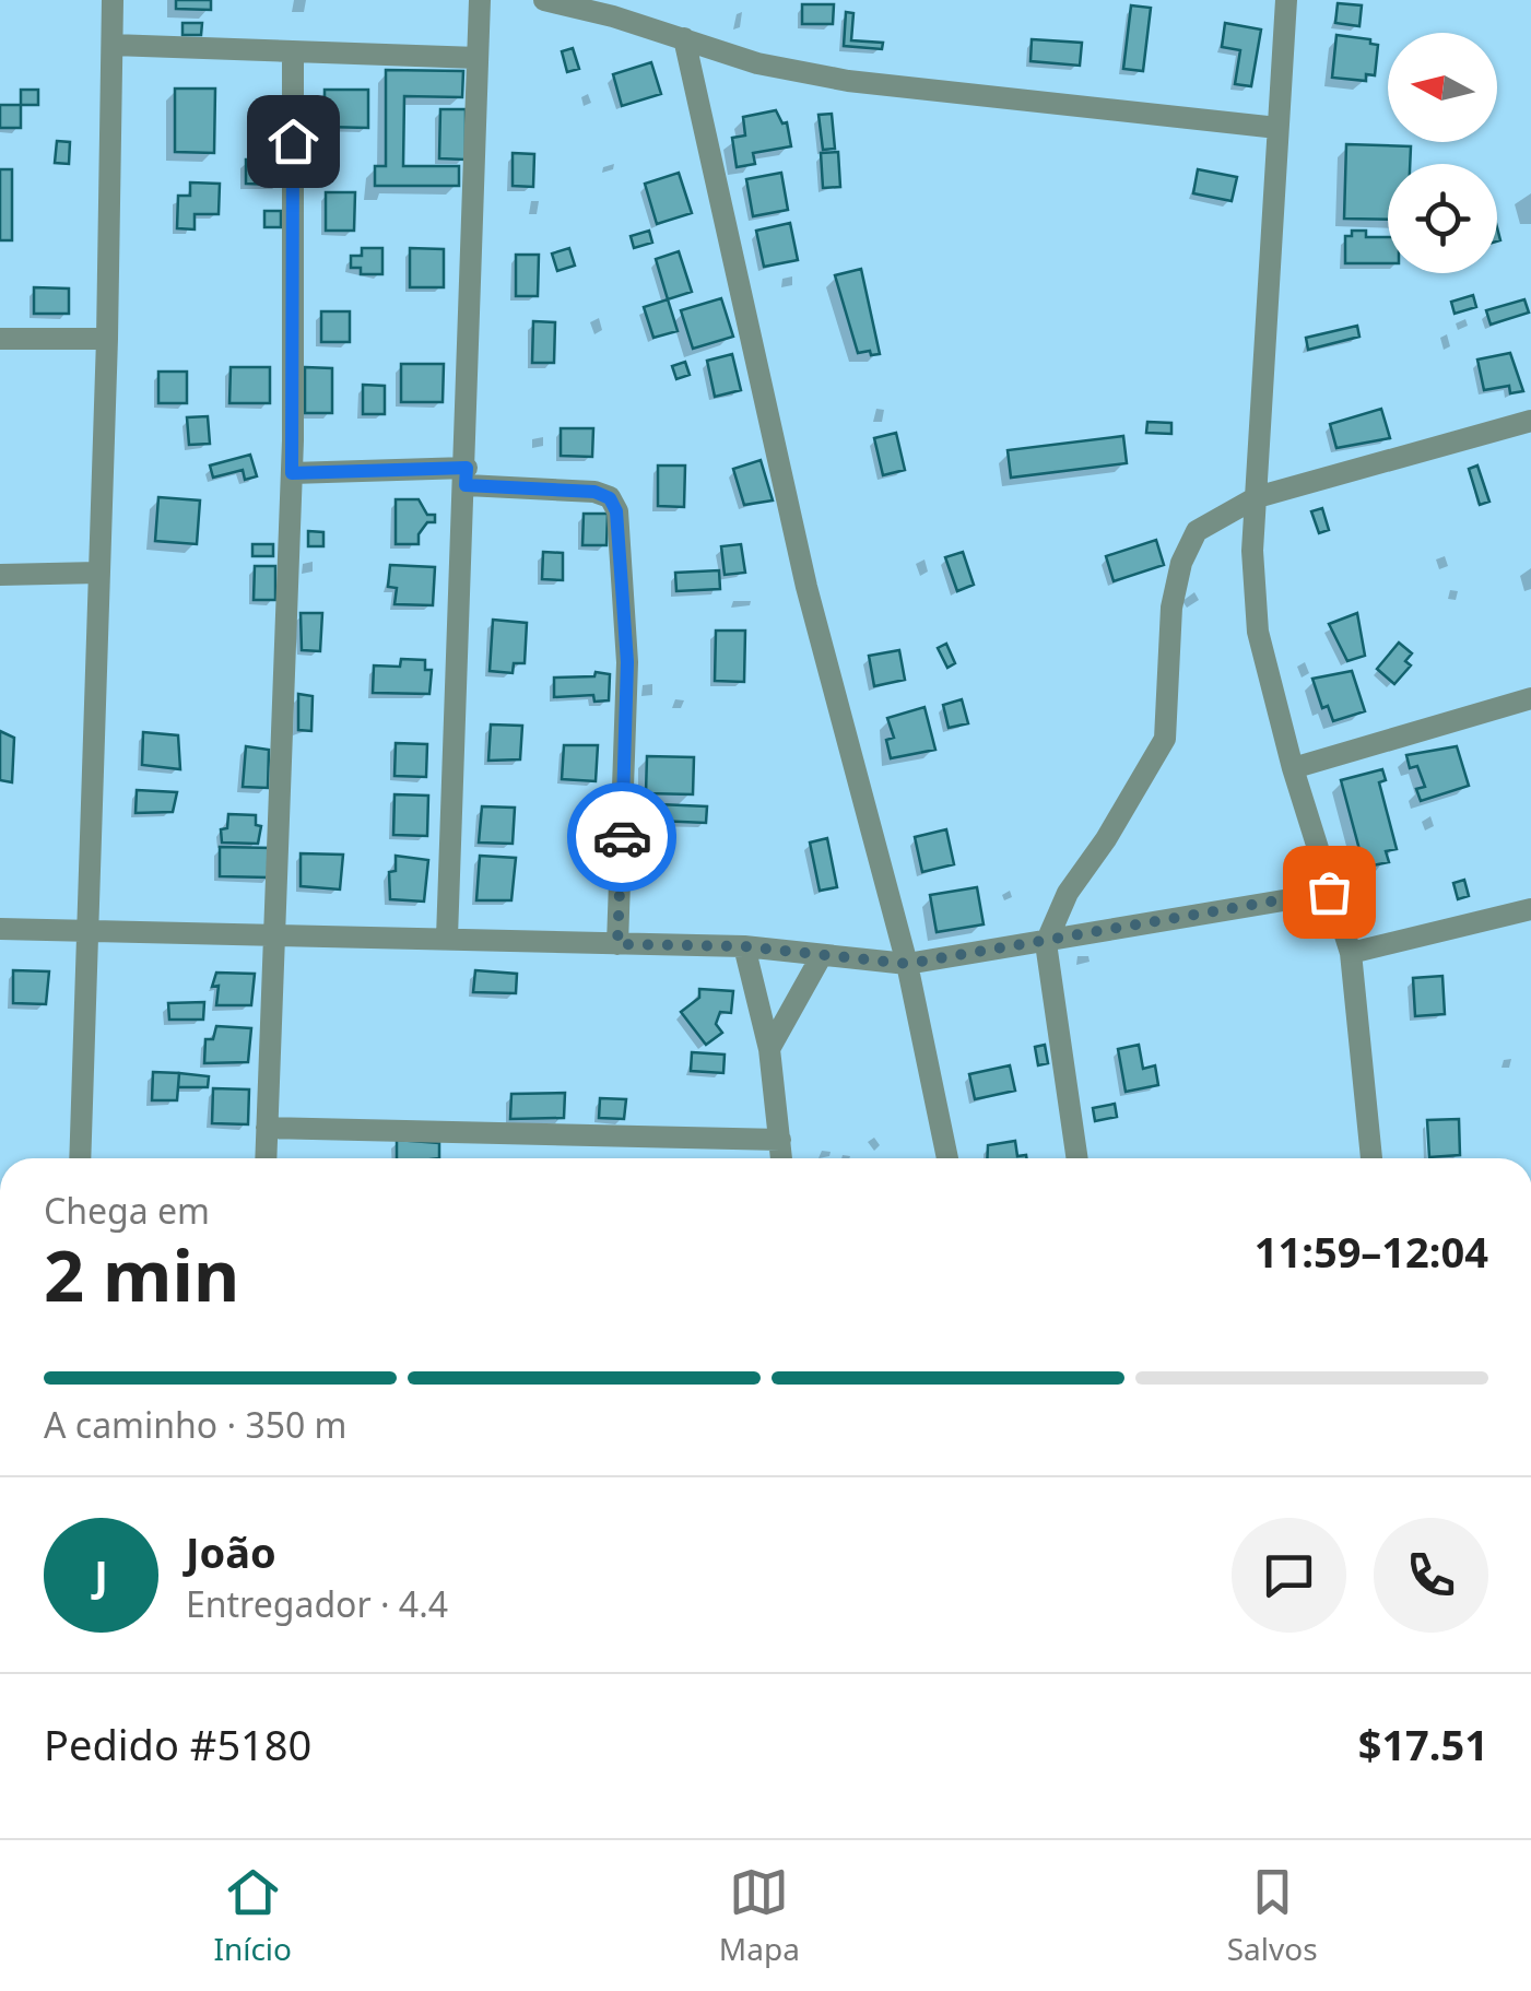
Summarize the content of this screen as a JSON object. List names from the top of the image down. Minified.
{"north":"left","page":{"heading":["2 min","Chega em","11:59–12:04"],"panel":["João","Entregador · 4.4","Pedido #5180","$17.51"],"bar":"A caminho · 350 m","round":"J","tabs":["Início","Mapa","Salvos"]}}
